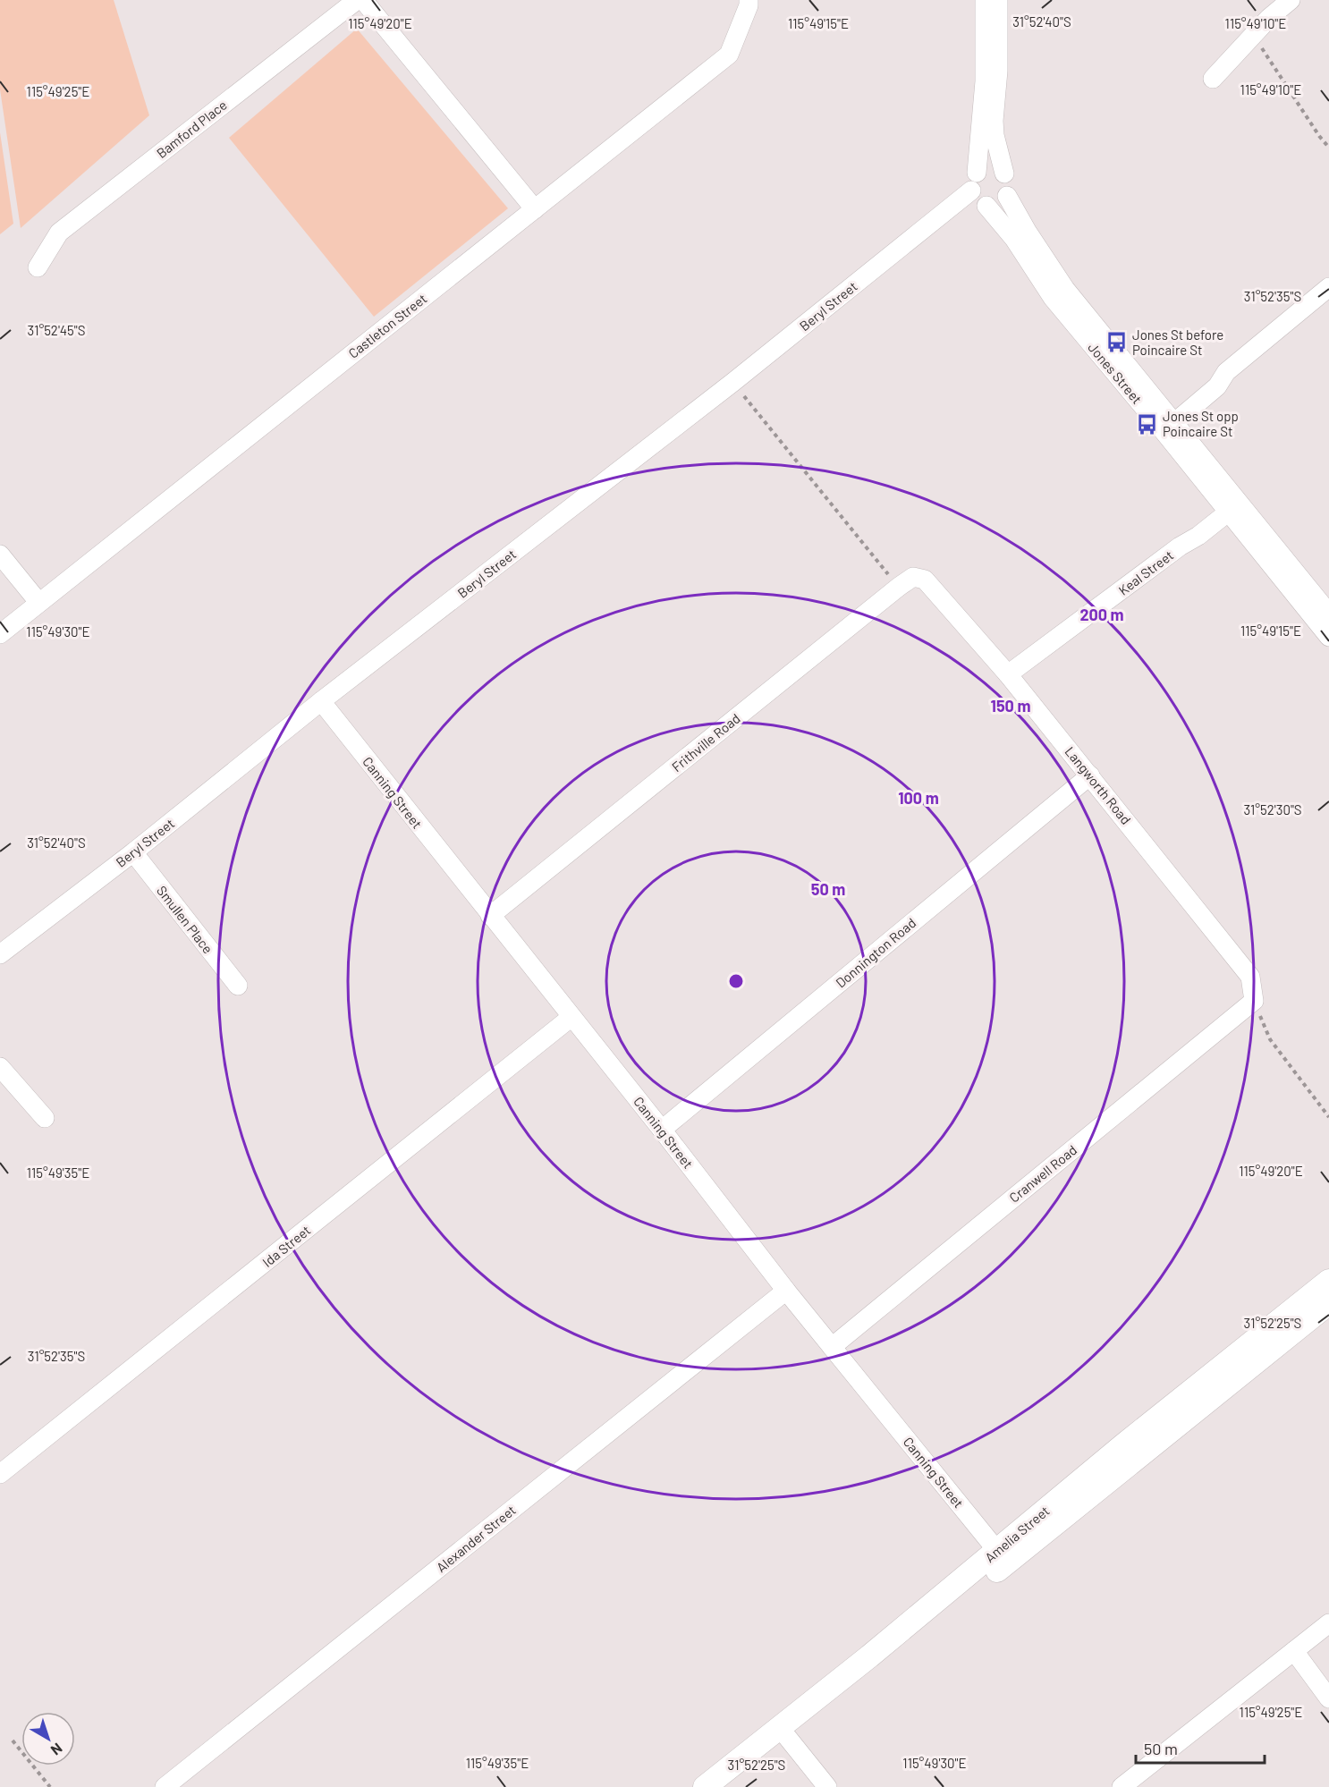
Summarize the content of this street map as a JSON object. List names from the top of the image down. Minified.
{"streets":{"main road":["Amelia Street"],"street":["Bamford Place","Beryl Street","Castleton Street","Jones Street","Keal Street","Frithville Road","Langworth Road","Canning Street","Smullen Place","Donnington Road","Cranwell Road","Ida Street","Alexander Street"]},"crossings":[["Beryl Street","Jones Street"],["Beryl Street","Canning Street"],["Beryl Street","Smullen Place"],["Jones Street","Keal Street"],["Keal Street","Langworth Road"],["Frithville Road","Langworth Road"],["Frithville Road","Canning Street"],["Langworth Road","Donnington Road"],["Langworth Road","Cranwell Road"],["Canning Street","Donnington Road"],["Canning Street","Cranwell Road"],["Canning Street","Ida Street"],["Canning Street","Amelia Street"],["Canning Street","Alexander Street"]],"places":{"bus stop":["Jones St before Poincaire St","Jones St opp Poincaire St"]},"scale_bar":"50 m","north":"bottom right","coordinates":["31°52'40\"S","115°49'20\"E","115°49'15\"E","115°49'10\"E","115°49'25\"E","31°52'35\"S","31°52'45\"S","115°49'30\"E","31°52'30\"S","115°49'35\"E","31°52'25\"S"],"rings":["200 m","150 m","100 m","50 m"]}
